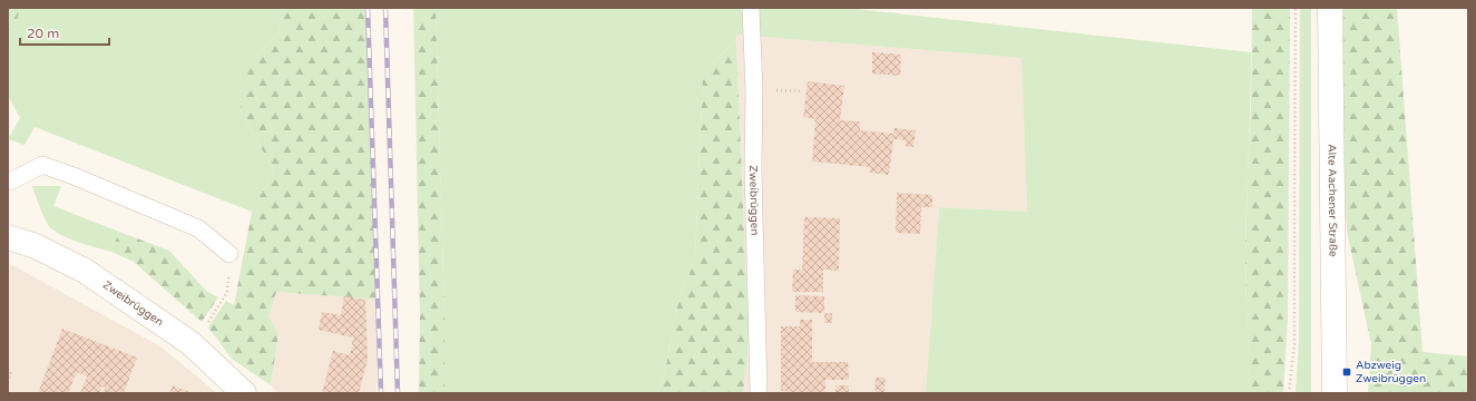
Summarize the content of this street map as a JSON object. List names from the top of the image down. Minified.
{"streets":{"main road":["Zweibrüggen","Alte Aachener Straße"]},"places":{"transit":["Abzweig Zweibrüggen"]},"scale_bar":"20 m"}
